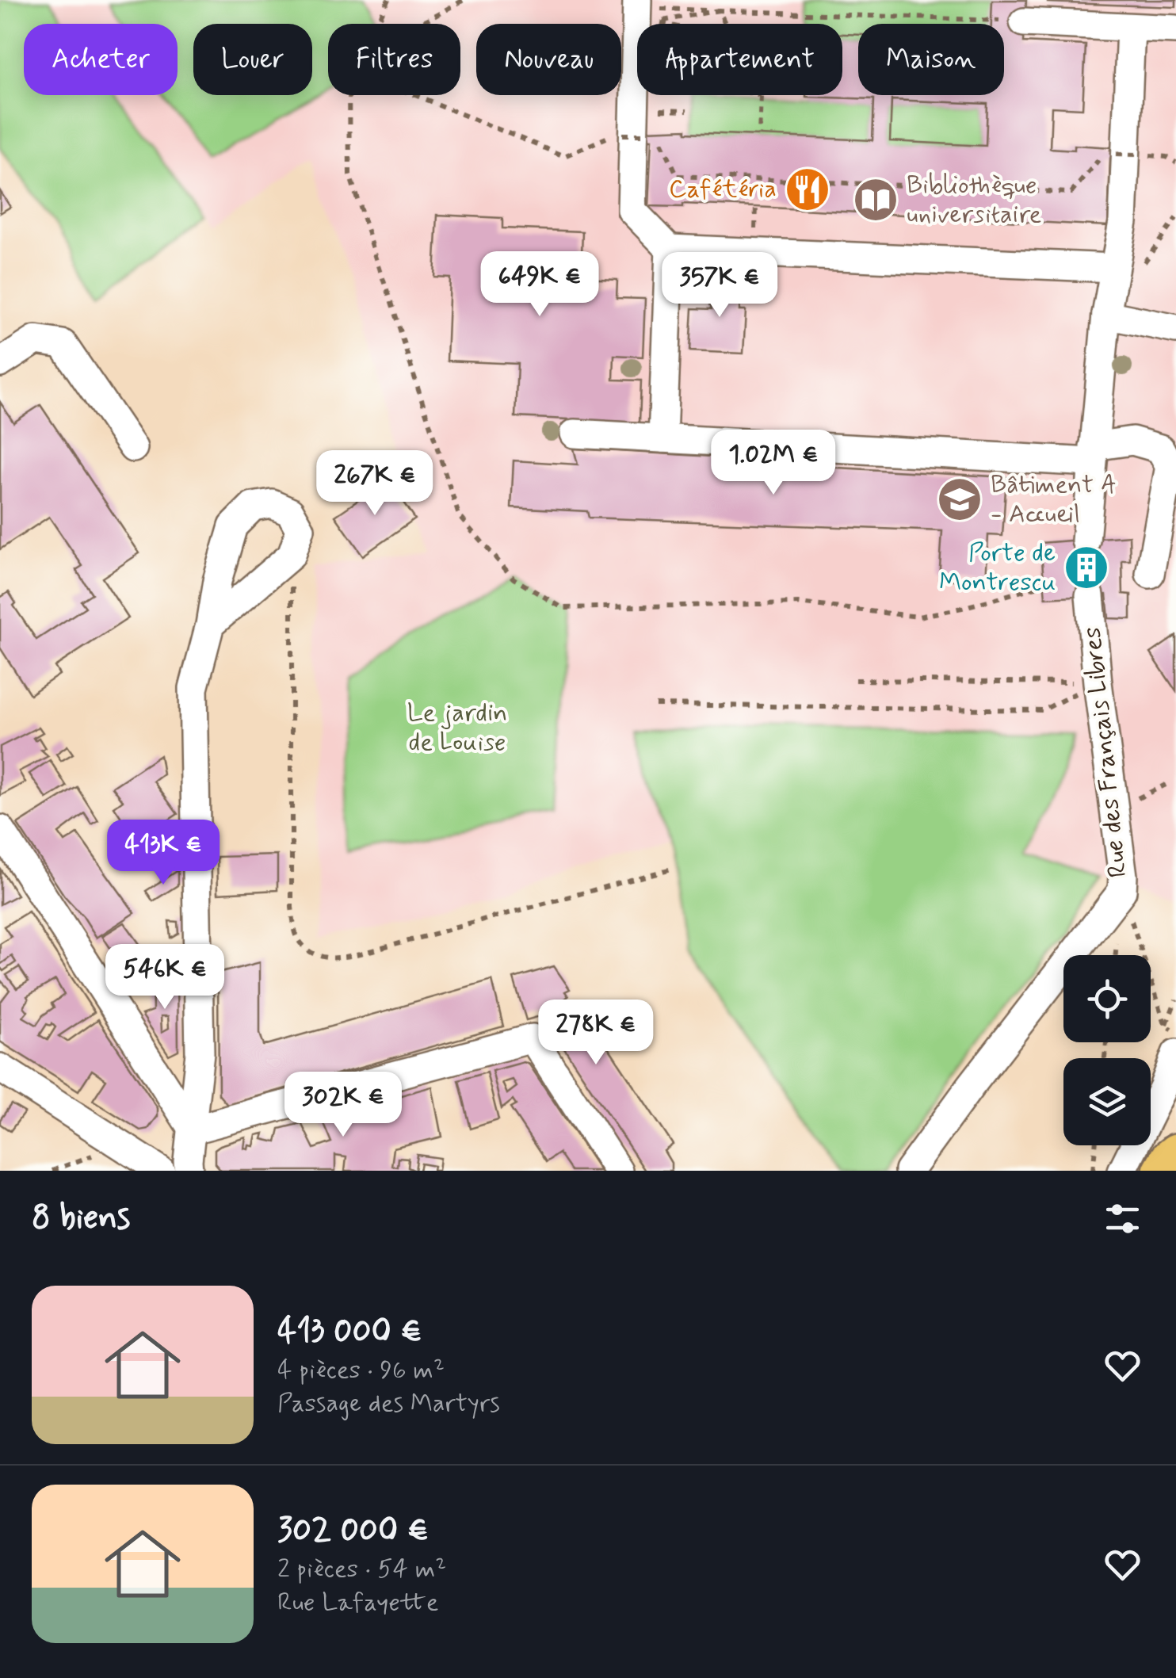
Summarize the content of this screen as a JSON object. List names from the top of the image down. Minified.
{"streets":{"street":["Rue des Français Libres"]},"parks":["Le jardin de Louise"],"places":{"restaurant":["Cafétéria"],"library":["Bibliothèque universitaire"],"school or university":["Bâtiment A - Accueil"],"building":["Porte de Montrescu"]},"page":{"chip":["Acheter","Louer","Filtres","Nouveau","Appartement","Maison"],"price":["649K €","357K €","1.02M €","267K €","413K €","546K €","278K €","302K €"],"heading":"8 biens","list":[{"name":"413 000 €","note":"4 pièces · 96 m² · Passage des Martyrs"},{"name":"302 000 €","note":"2 pièces · 54 m² · Rue Lafayette"}]}}
